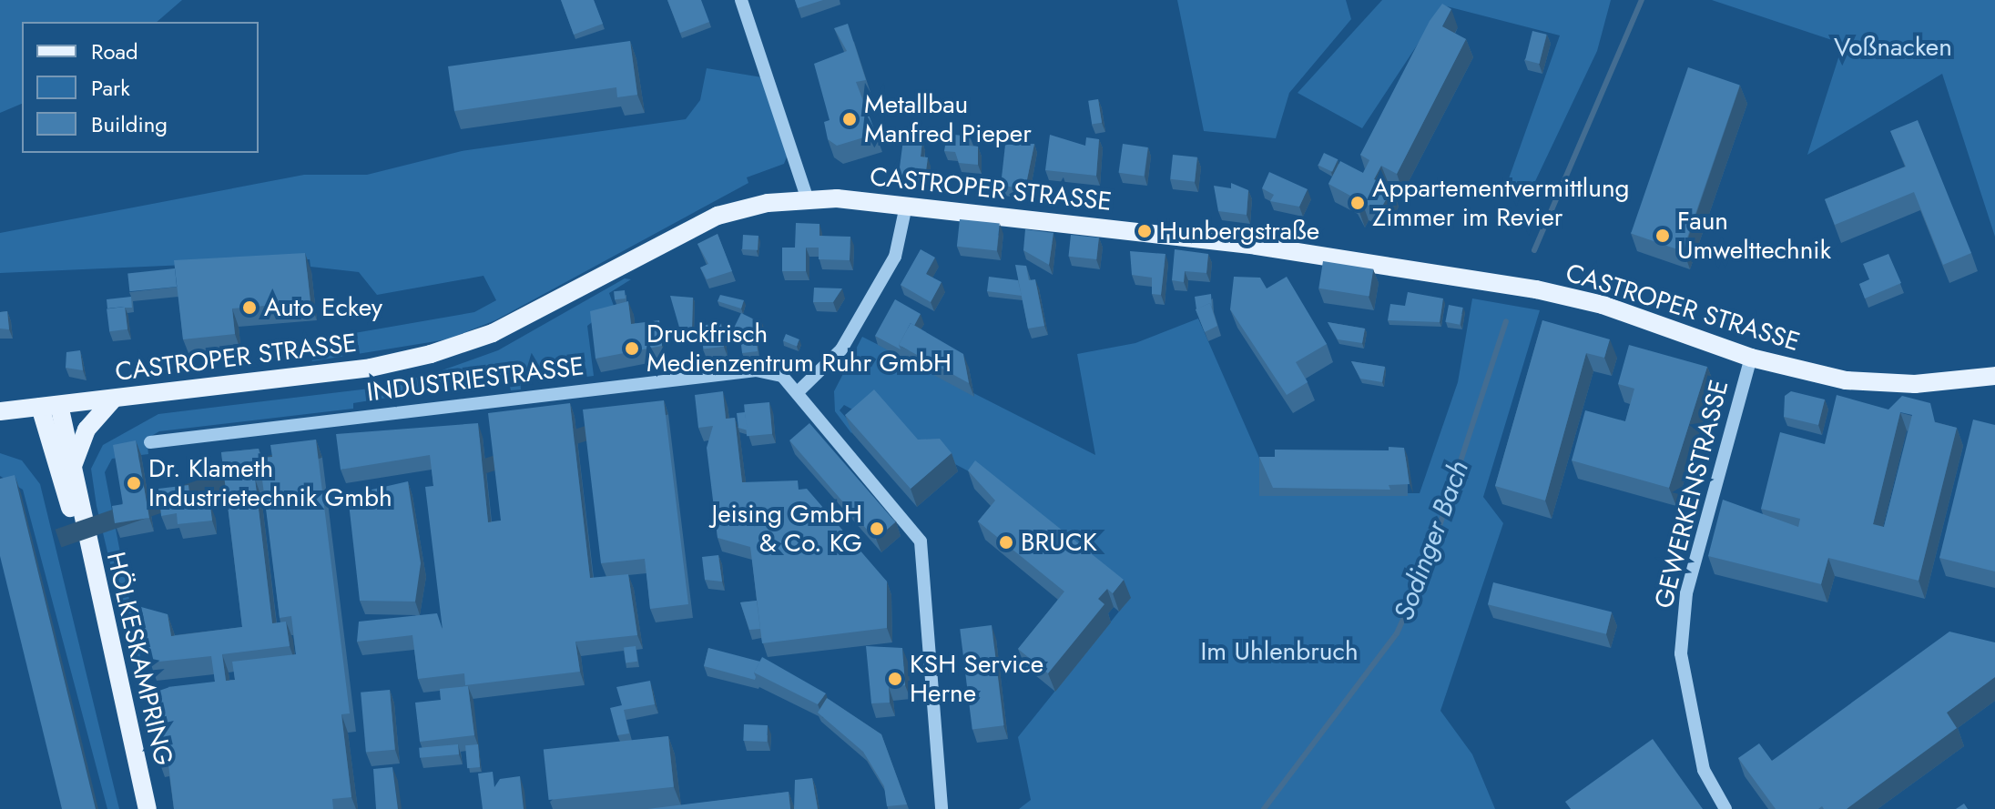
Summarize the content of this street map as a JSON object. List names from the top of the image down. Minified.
{"streets":{"main road":["CASTROPER STRASSE","HÖLKESKAMPRING"],"street":["INDUSTRIESTRASSE","GEWERKENSTRASSE"]},"crossings":[["CASTROPER STRASSE","GEWERKENSTRASSE"],["CASTROPER STRASSE","HÖLKESKAMPRING"]],"water":["Sodinger Bach"],"parks":["Voßnacken","Im Uhlenbruch"],"places":["Metallbau Manfred Pieper","Appartementvermittlung Zimmer im Revier","Hunbergstraße","Faun Umwelttechnik","Auto Eckey","Druckfrisch Medienzentrum Ruhr GmbH","Dr. Klameth Industrietechnik Gmbh","Jeising GmbH & Co. KG","BRUCK","KSH Service Herne"],"legend":["Road","Park","Building"]}
